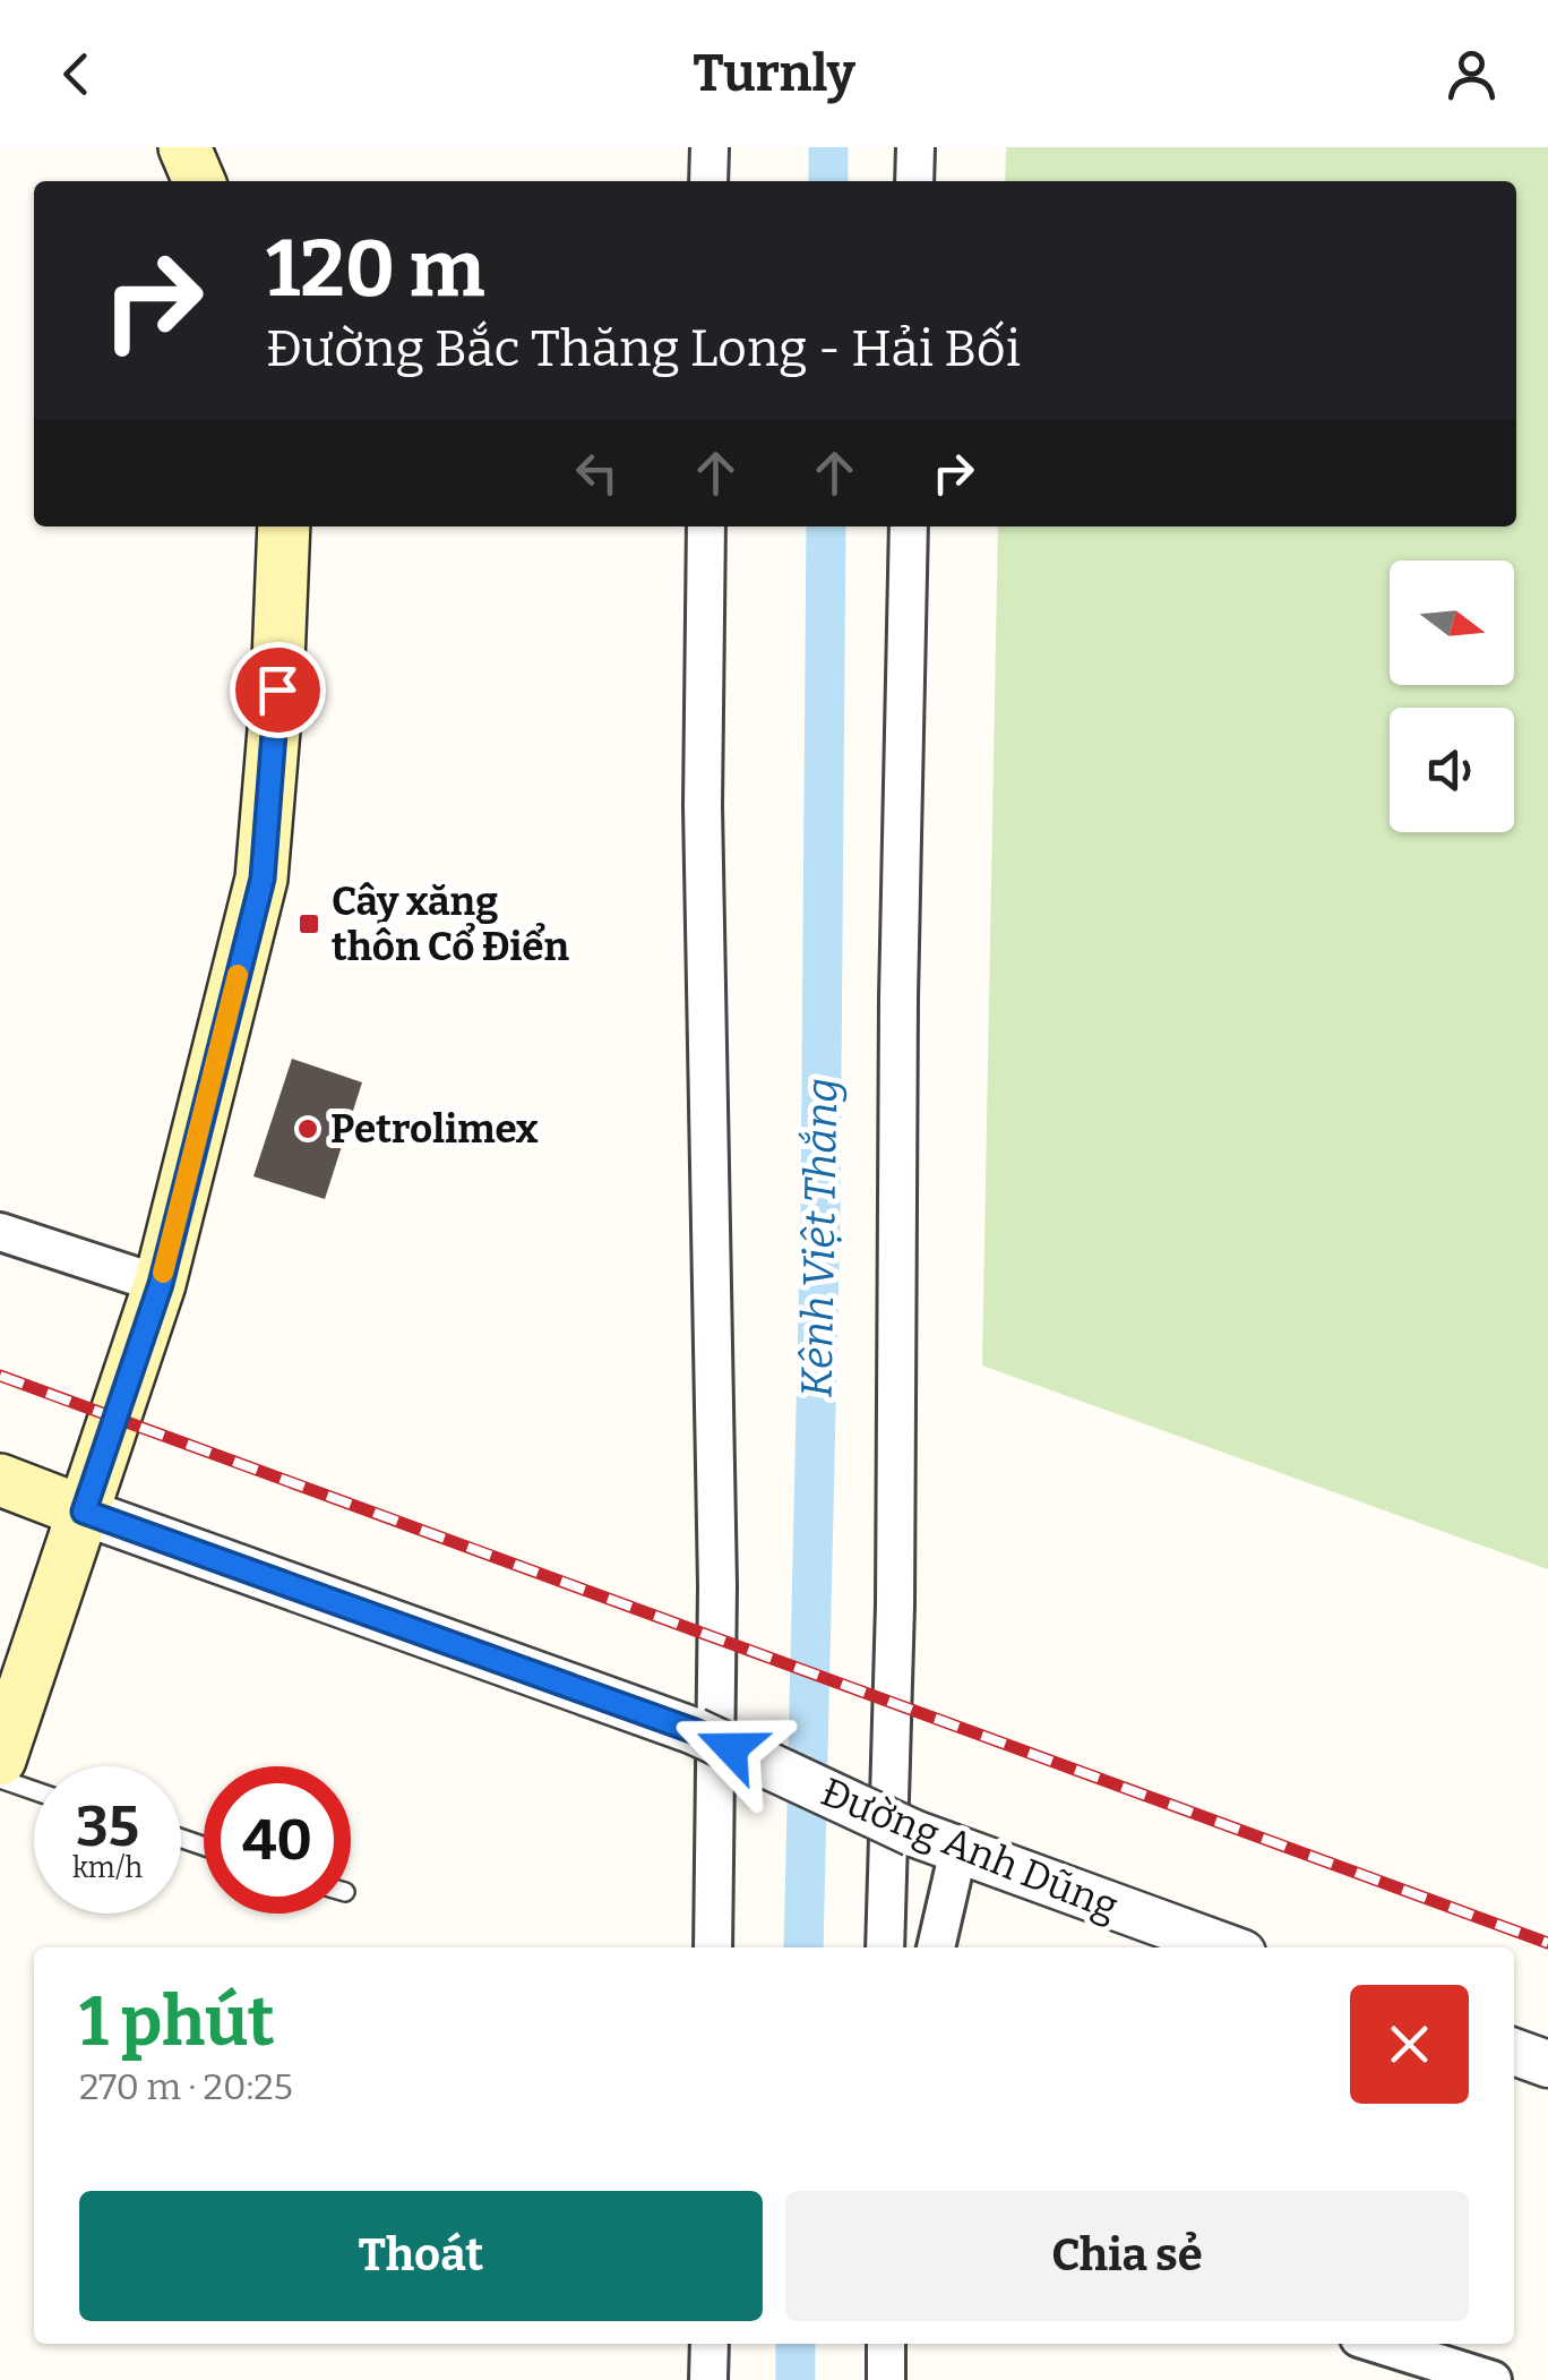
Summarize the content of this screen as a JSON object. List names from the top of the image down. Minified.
{"streets":{"main road":["Đường Anh Dũng"]},"water":["Kênh Việt Thắng"],"places":{"transit":["Cây xăng thôn Cổ Điển"],"other":["Petrolimex"]},"north":"right","page":{"header":"Turnly","turn":["120 m","Đường Bắc Thăng Long - Hải Bối"],"speed":"35 km/h","limit":"40","heading":["1 phút","270 m · 20:25"],"buttons":["Thoát","Chia sẻ"]}}
